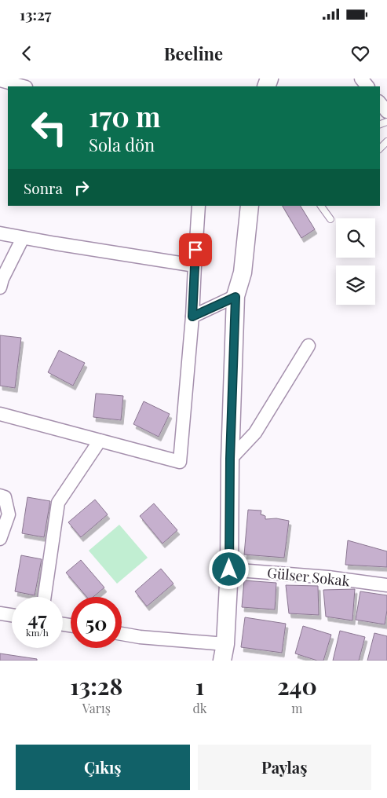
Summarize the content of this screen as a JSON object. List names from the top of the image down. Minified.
{"streets":{"street":["Gülser Sokak"]},"page":{"status":"13:27","header":"Beeline","turn":["170 m","Sola dön"],"then":"Sonra","speed":"47 km/h","limit":"50","eta":["13:28","Varış","1","dk","240","m"],"buttons":["Çıkış","Paylaş"]}}
